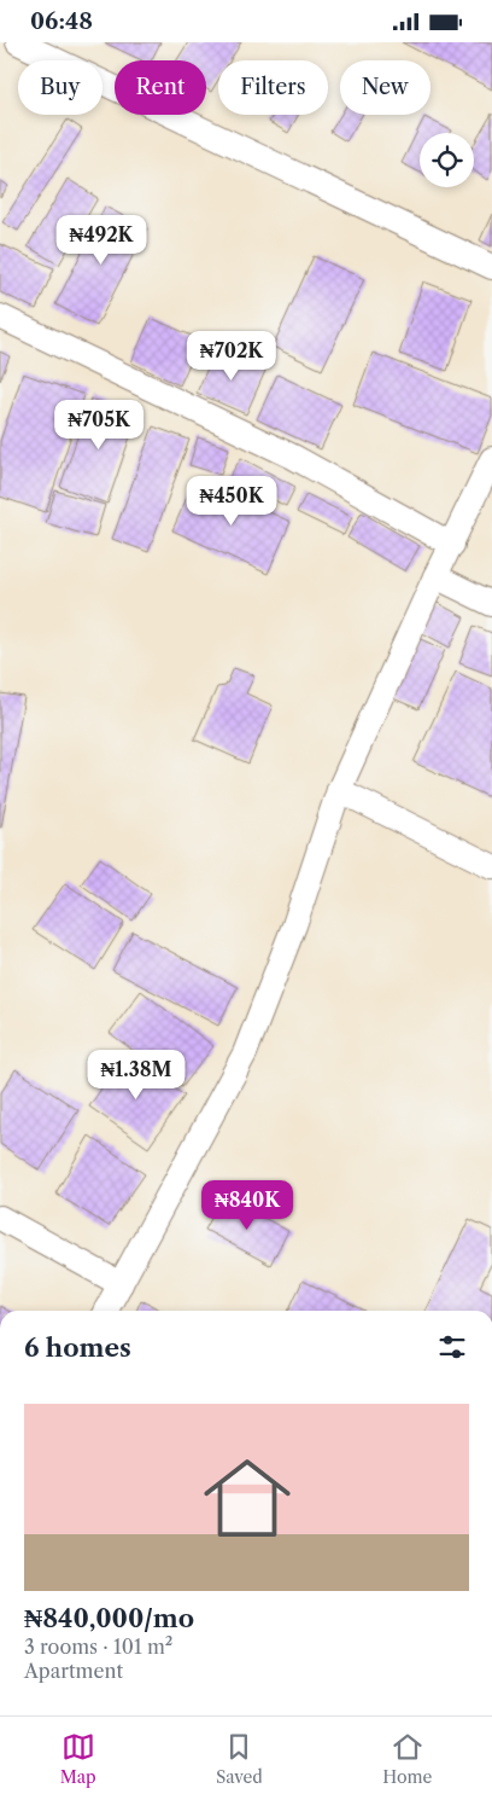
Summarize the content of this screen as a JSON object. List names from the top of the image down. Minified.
{"page":{"status":"06:48","chip":["Buy","Rent","Filters","New"],"price":["₦492K","₦702K","₦705K","₦450K","₦1.38M","₦840K"],"heading":"6 homes","list":[{"name":"₦840,000/mo","note":"3 rooms · 101 m² · Apartment"}],"tabs":["Map","Saved","Home"]}}
